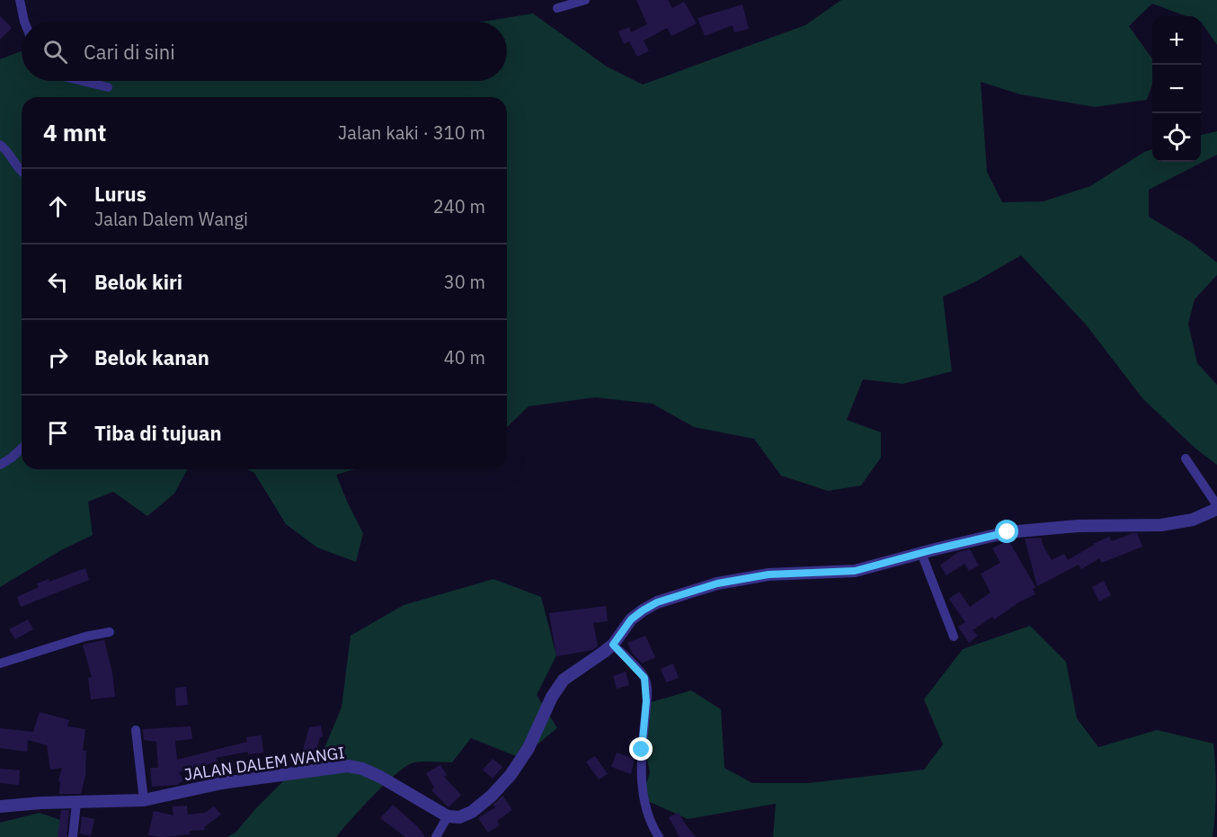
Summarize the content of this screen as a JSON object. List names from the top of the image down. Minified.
{"streets":{"street":["JALAN DALEM WANGI"]},"page":{"map_buttons":["+","−"],"search":"Cari di sini","heading":["4 mnt","Jalan kaki · 310 m"],"list":[["Lurus","Jalan Dalem Wangi","240 m"],["Belok kiri","30 m"],["Belok kanan","40 m"],"Tiba di tujuan"]}}
